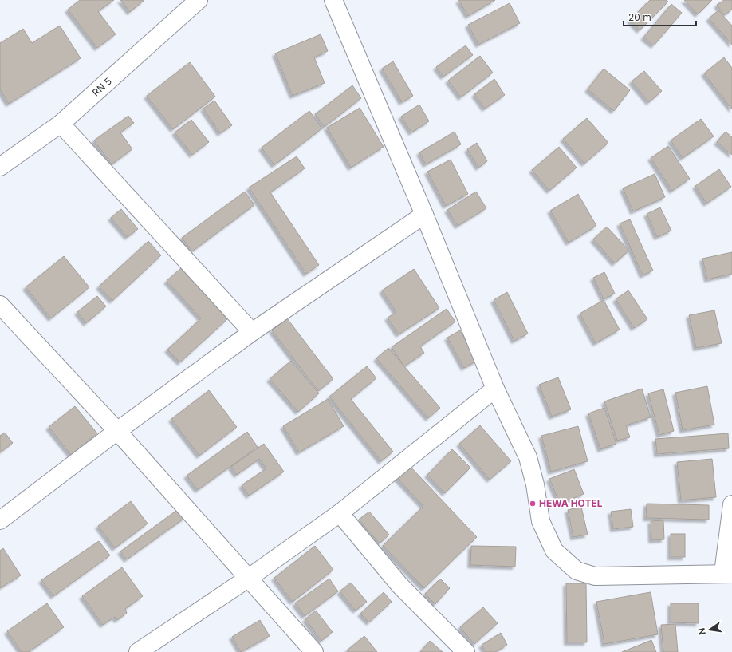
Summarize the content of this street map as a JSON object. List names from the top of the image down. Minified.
{"streets":{"street":["RN 5"]},"places":["HEWA HOTEL"],"scale_bar":"20 m","north":"left"}
